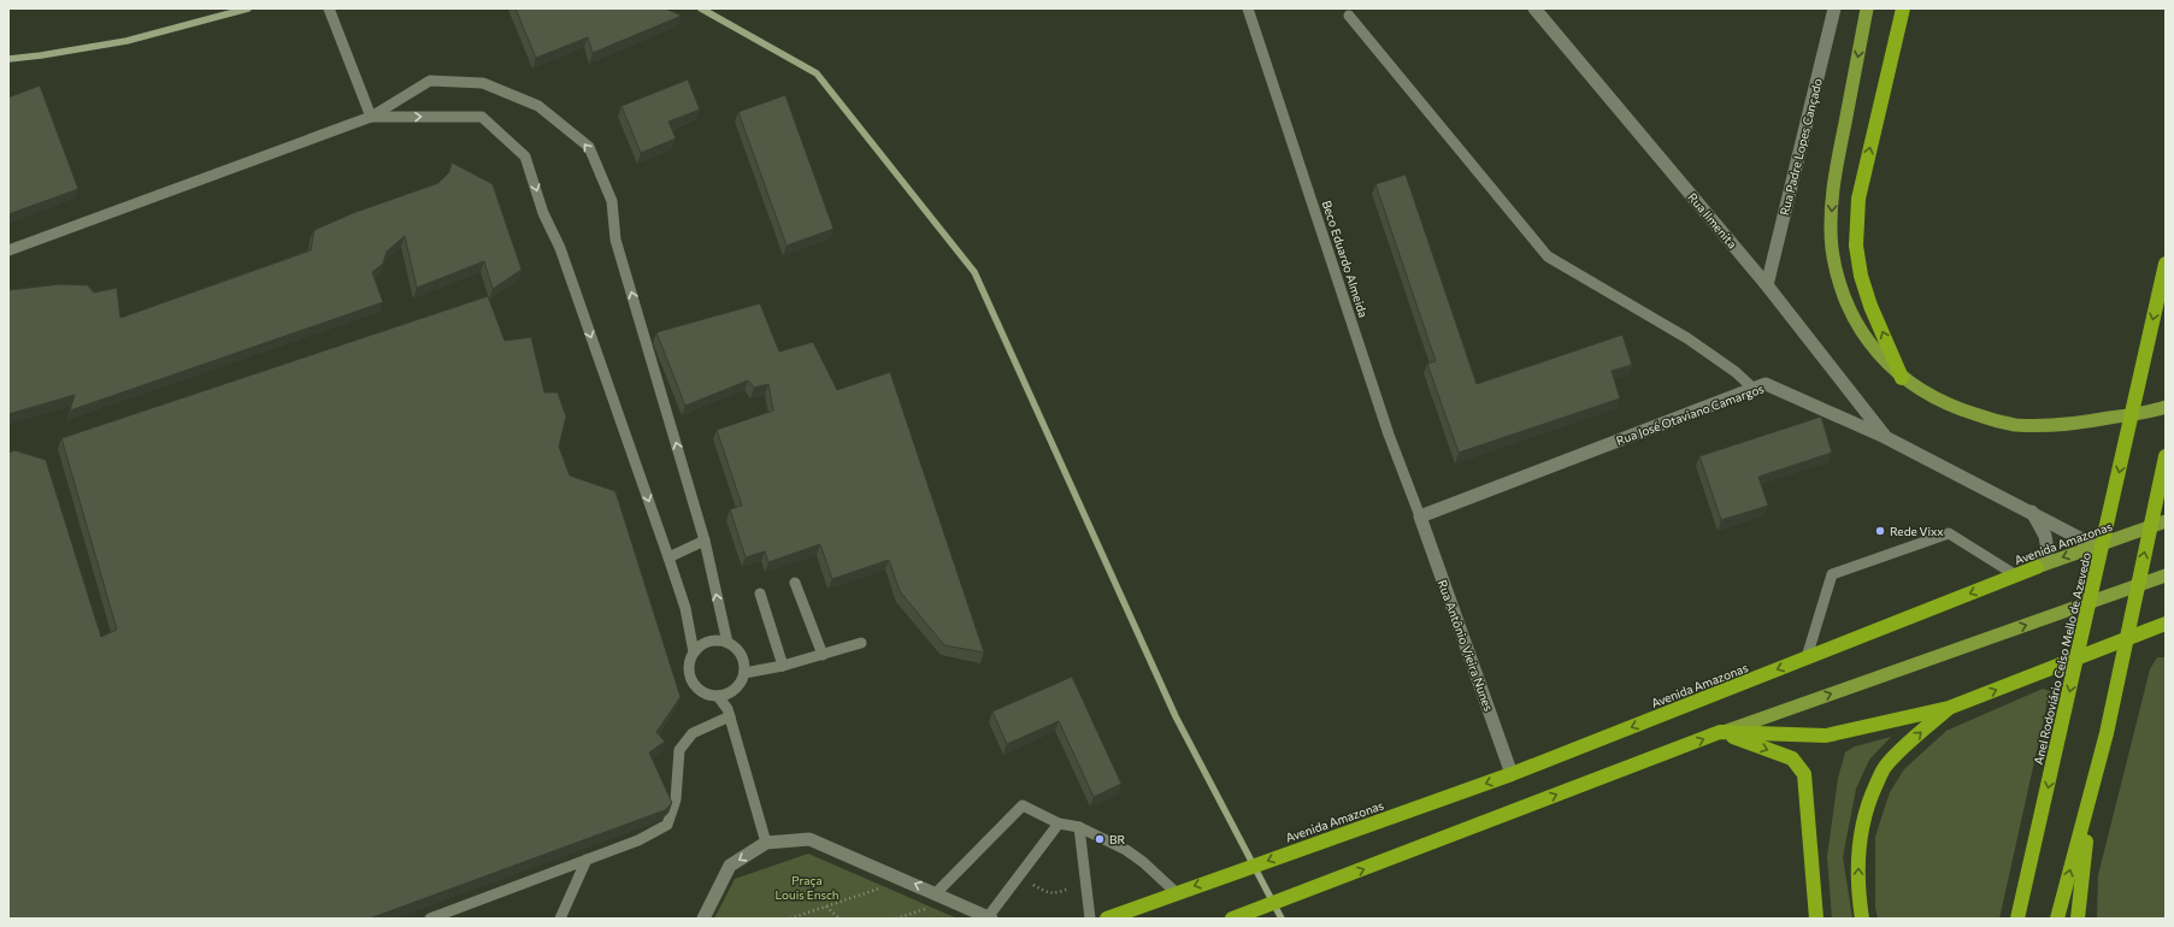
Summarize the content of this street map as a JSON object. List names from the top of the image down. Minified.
{"streets":{"highway":["Avenida Amazonas","Anel Rodoviário Celso Mello de Azevedo"],"street":["Rua Padre Lopes Cançado","Rua Ilmenita","Rua José Otaviano Camargos","Rua Antônio Vieira Nunes"],"lane":["Beco Eduardo Almeida"]},"crossings":[["Rua Padre Lopes Cançado","Rua Ilmenita"],["Rua Ilmenita","Rua José Otaviano Camargos"],["Beco Eduardo Almeida","Rua José Otaviano Camargos"],["Beco Eduardo Almeida","Rua Antônio Vieira Nunes"],["Rua José Otaviano Camargos","Avenida Amazonas"],["Rua José Otaviano Camargos","Rua Antônio Vieira Nunes"],["Avenida Amazonas","Rua Antônio Vieira Nunes"]],"parks":["Praça Louis Ensch"],"places":["Rede Vixx","BR"]}
